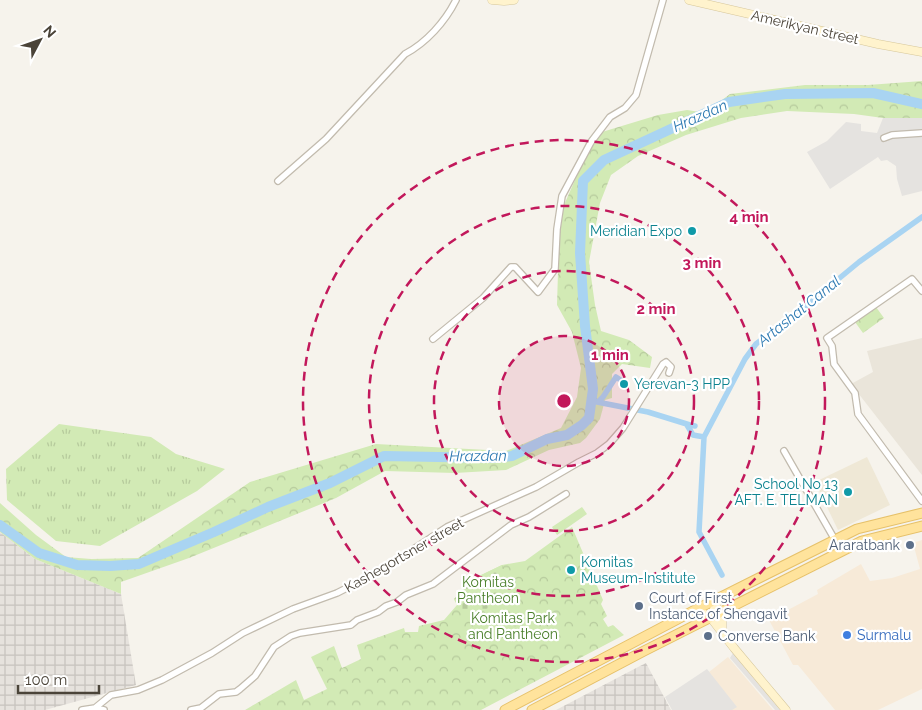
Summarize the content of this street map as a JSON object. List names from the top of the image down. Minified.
{"streets":{"street":["Amerikyan street","Kashegortsner street"]},"water":["Hrazdan","Artashat Canal"],"parks":["Komitas Pantheon","Komitas Park and Pantheon"],"places":["Meridian Expo","Yerevan-3 HPP","School No 13 AFT. E. TELMAN","Araratbank","Komitas Museum-Institute","Court of First Instance of Shengavit","Surmalu","Converse Bank"],"scale_bar":"100 m","north":"top right","rings":["4 min","3 min","2 min","1 min"]}
